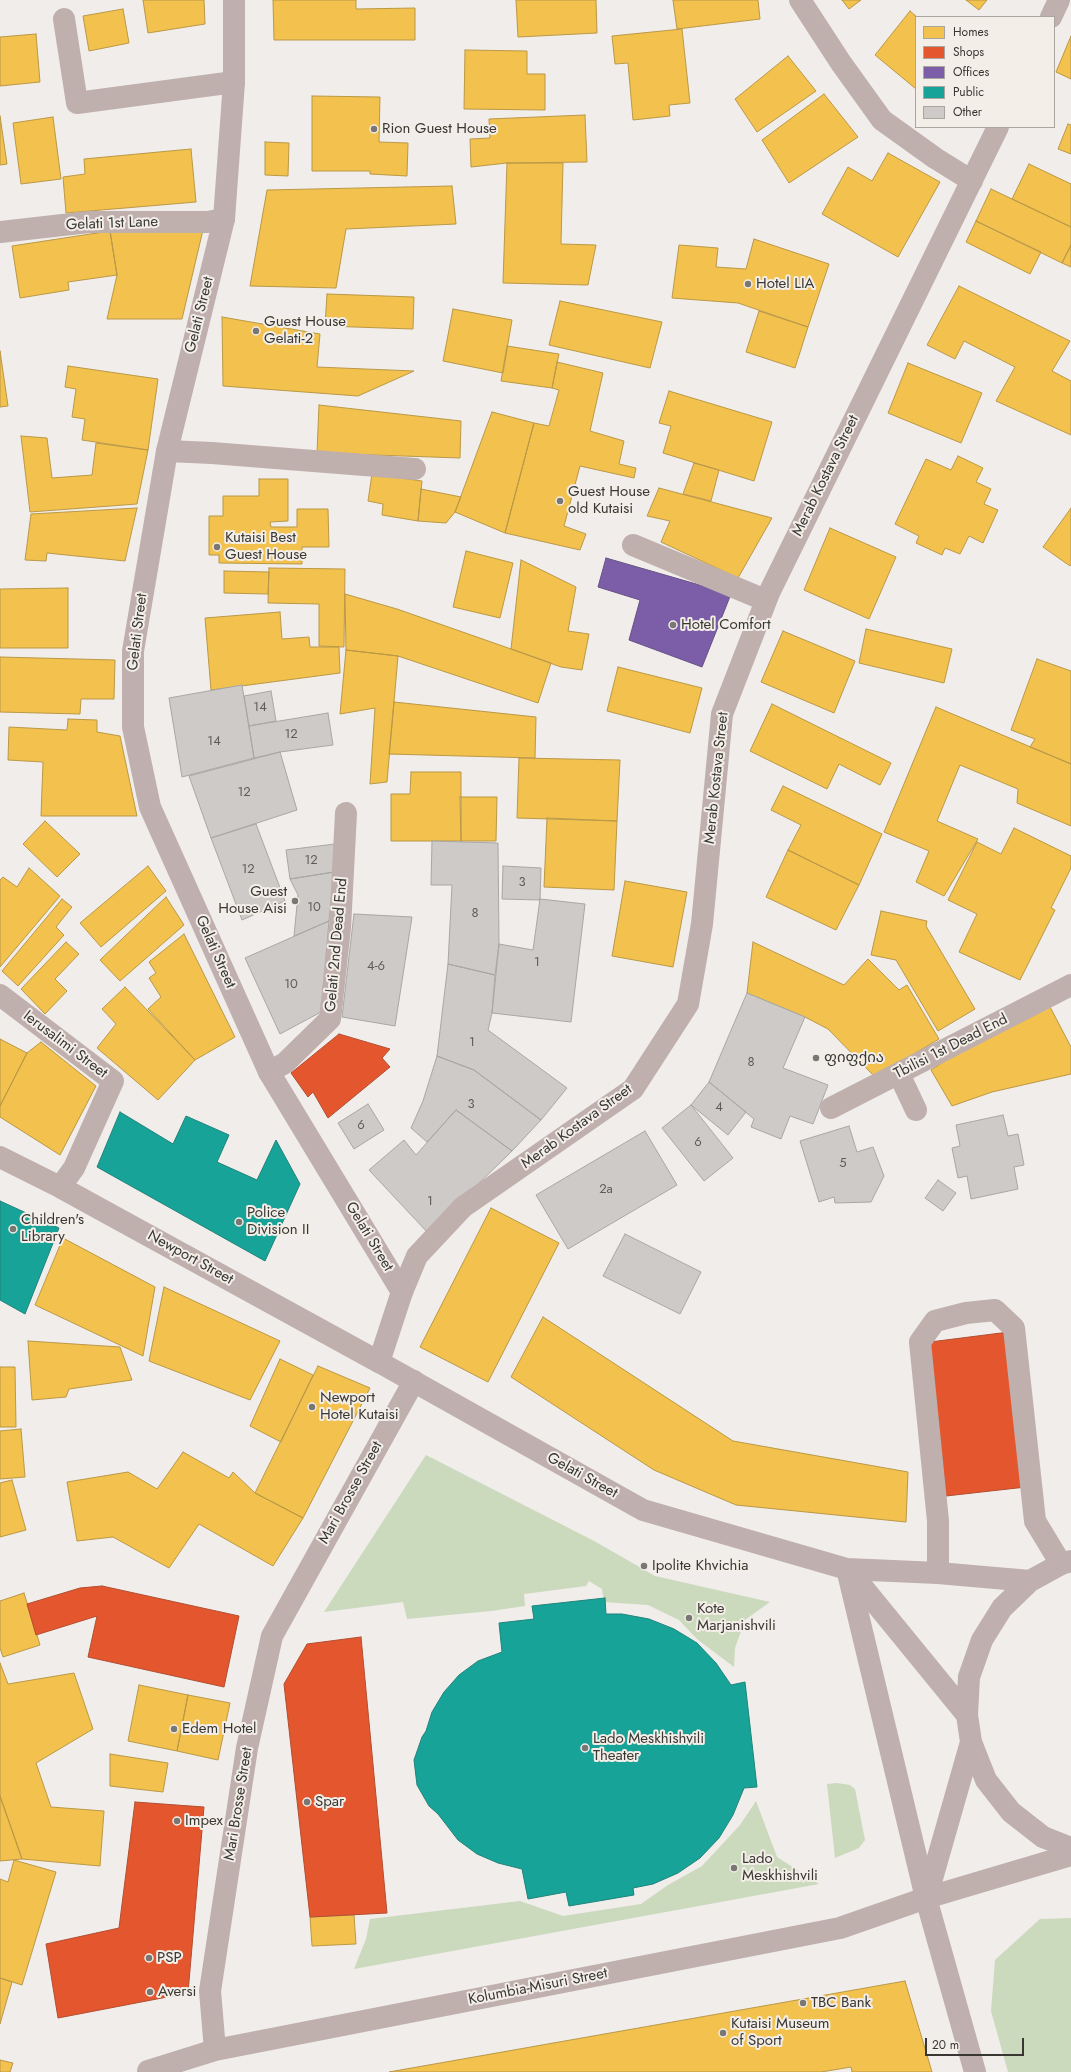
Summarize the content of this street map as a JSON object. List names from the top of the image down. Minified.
{"streets":{"main road":["Gelati Street"],"street":["Gelati 1st Lane","Merab Kostava Street","Gelati 2nd Dead End","Ierusalimi Street","Tbilisi 1st Dead End","Newport Street","Mari Brosse Street","Kolumbia-Misuri Street"]},"crossings":[["Gelati 1st Lane","Gelati Street"],["Gelati Street","Merab Kostava Street"],["Gelati Street","Gelati 2nd Dead End"],["Gelati Street","Newport Street"],["Gelati Street","Mari Brosse Street"],["Ierusalimi Street","Newport Street"],["Mari Brosse Street","Kolumbia-Misuri Street"]],"places":["Rion Guest House","Hotel LIA","Guest House Gelati-2","Guest House old Kutaisi","Kutaisi Best Guest House","Hotel Comfort","Guest House Aisi","ფიფქია","Police Division II","Children's Library","Newport Hotel Kutaisi","Ipolite Khvichia","Kote Marjanishvili","Edem Hotel","Lado Meskhishvili Theater","Spar","Impex","Lado Meskhishvili","PSP","Aversi","TBC Bank","Kutaisi Museum of Sport"],"house_numbers":["14","12","14","12","12","12","3","10","8","1","4-6","10","1","8","3","4","6","6","5","2a","1"],"legend":["Homes","Shops","Offices","Public","Other"],"scale_bar":"20 m"}
